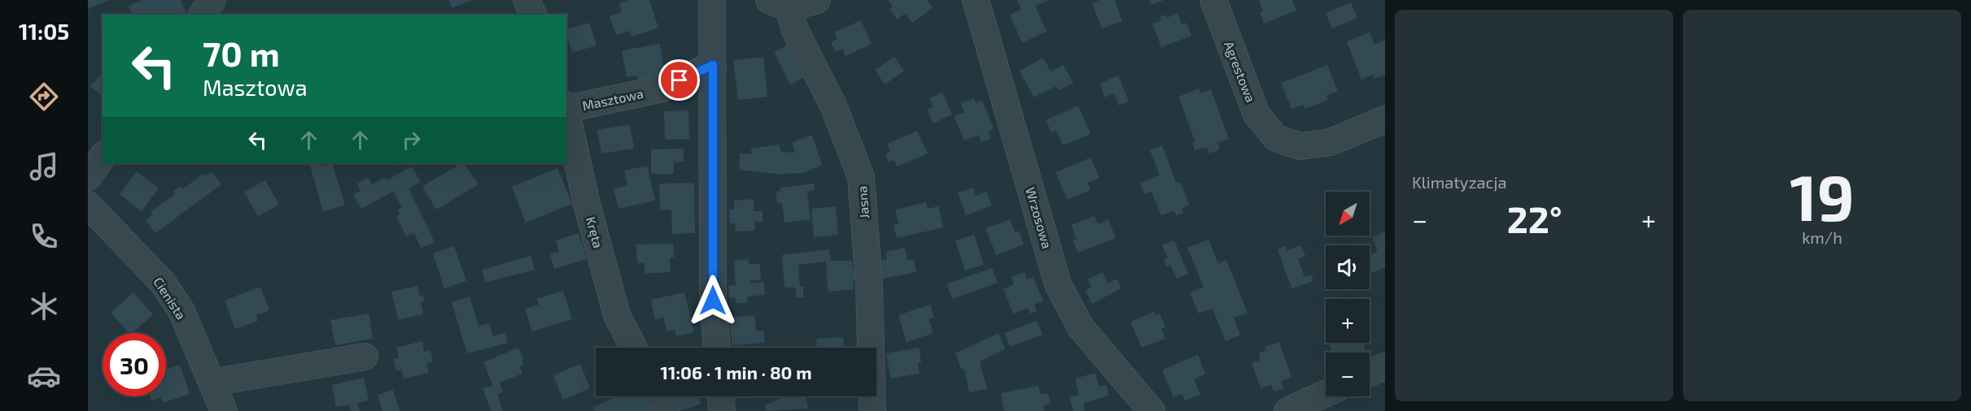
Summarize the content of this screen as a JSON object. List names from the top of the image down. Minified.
{"streets":{"street":["Agrestowa","Masztowa","Jasna","Wrzosowa","Kręta","Cienista"]},"north":"bottom left","page":{"tabs":"11:05","tile":["Klimatyzacja",["19","km/h"]],"turn":["70 m","Masztowa"],"map_buttons":["+","−"],"heat":["−","22°","+"],"limit":"30","trip":"11:06 · 1 min · 80 m"}}
